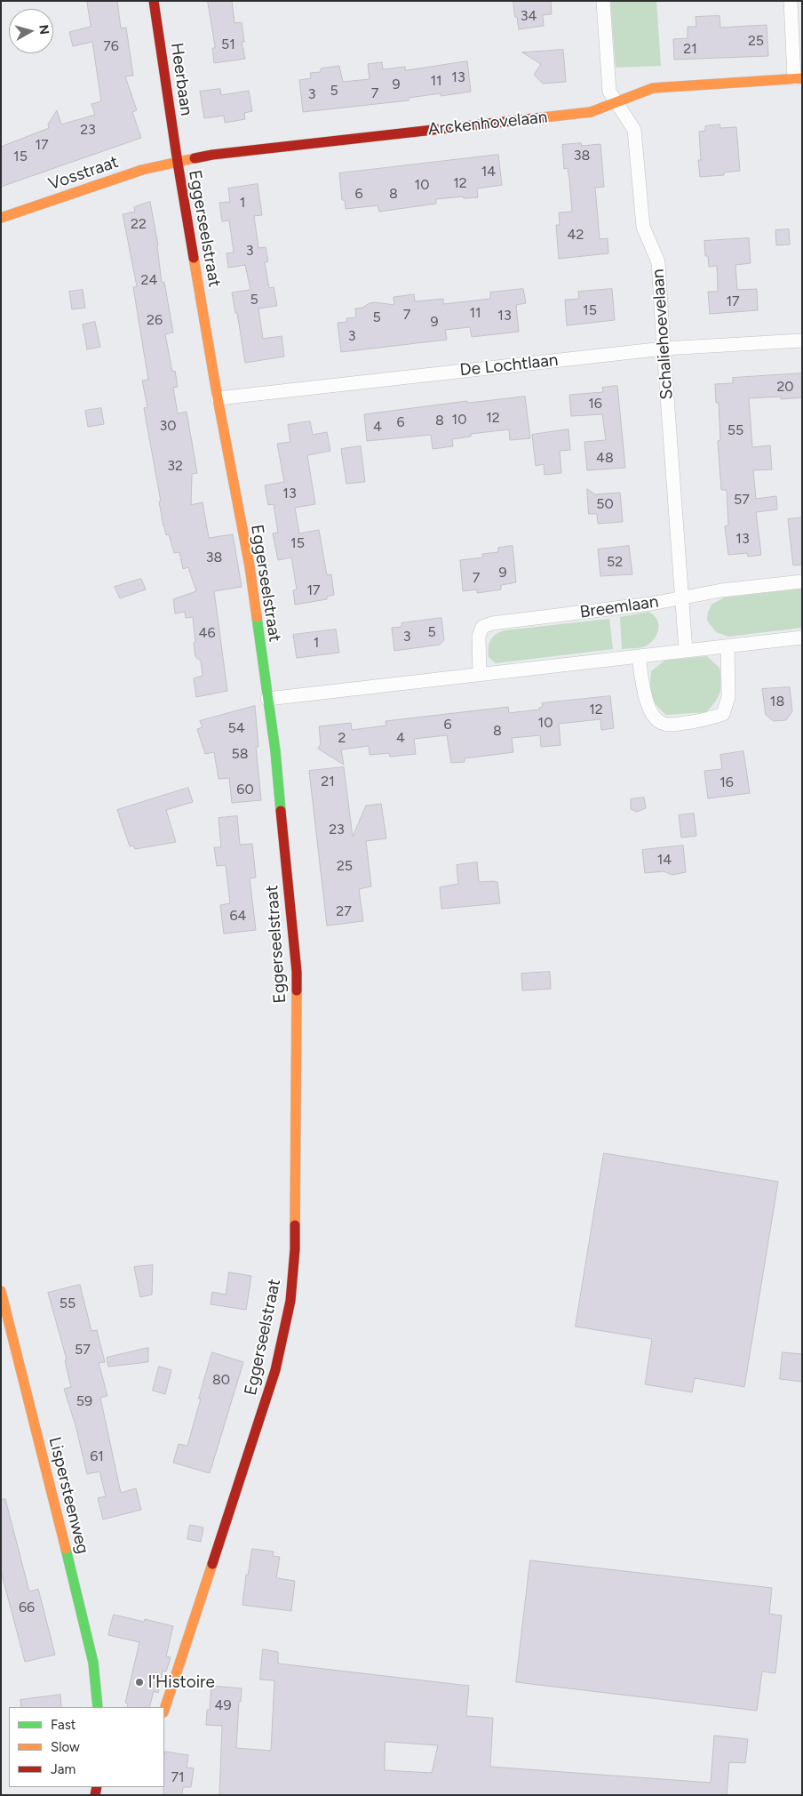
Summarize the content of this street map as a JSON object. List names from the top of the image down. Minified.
{"streets":{"street":["Heerbaan","Arckenhovelaan","Vosstraat","Eggerseelstraat","Schaliehoevelaan","De Lochtlaan","Breemlaan","Lispersteenweg"]},"crossings":[["Heerbaan","Arckenhovelaan"],["Heerbaan","Vosstraat"],["Heerbaan","Eggerseelstraat"],["Arckenhovelaan","Vosstraat"],["Arckenhovelaan","Eggerseelstraat"],["Arckenhovelaan","Schaliehoevelaan"],["Vosstraat","Eggerseelstraat"],["Eggerseelstraat","De Lochtlaan"],["Schaliehoevelaan","De Lochtlaan"],["Schaliehoevelaan","Breemlaan"]],"places":["l'Histoire"],"house_numbers":["34","25","51","76","21","13","11","9","5","7","3","23","17","38","15","14","12","10","6","8","1","22","42","3","24","5","17","15","11","7","13","5","26","9","3","20","16","12","10","8","6","30","4","55","48","32","13","57","50","13","15","38","52","9","7","17","5","46","3","1","18","12","10","6","54","8","2","4","58","21","16","60","23","14","25","27","64","55","57","80","59","61","66","49","71"],"legend":["Fast","Slow","Jam"],"north":"right"}
